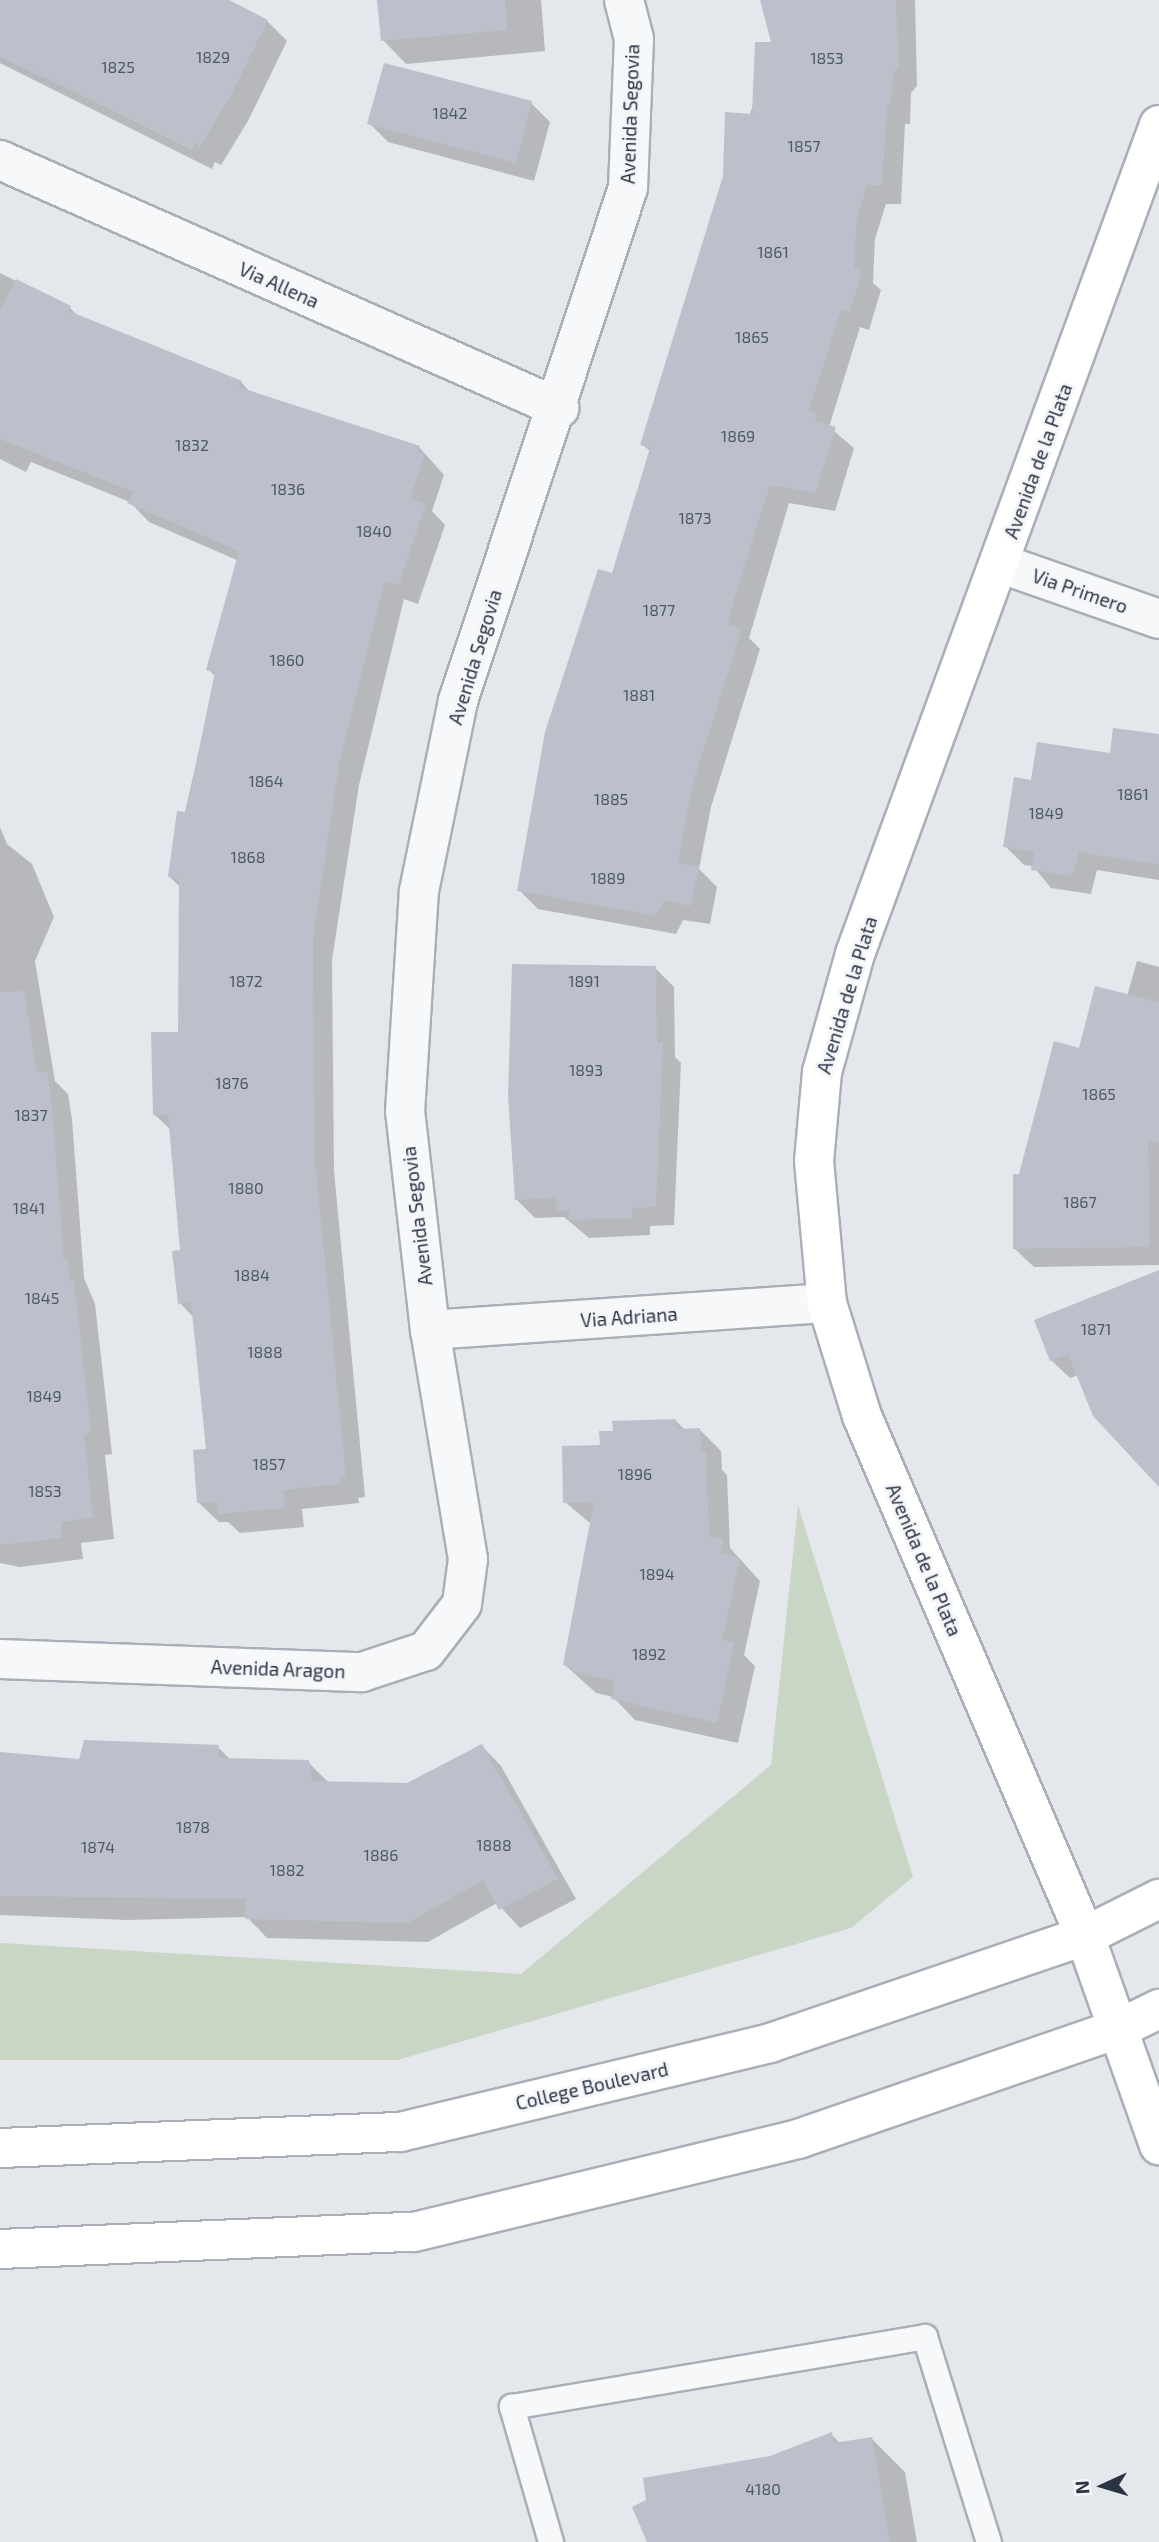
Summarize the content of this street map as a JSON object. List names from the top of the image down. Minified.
{"streets":{"main road":["Avenida de la Plata","College Boulevard"],"street":["Avenida Segovia","Via Allena","Via Primero","Via Adriana","Avenida Aragon"]},"crossings":[["Avenida Segovia","Via Allena"],["Avenida Segovia","Via Adriana"],["Avenida Segovia","Avenida Aragon"],["Avenida de la Plata","Via Primero"],["Avenida de la Plata","Via Adriana"],["Avenida de la Plata","College Boulevard"],["Via Adriana","Avenida Aragon"]],"house_numbers":["1829","1853","1825","1842","1857","1861","1865","1869","1832","1836","1873","1840","1877","1860","1881","1864","1861","1885","1849","1868","1889","1872","1891","1893","1876","1865","1837","1880","1867","1841","1884","1845","1871","1888","1849","1857","1896","1853","1894","1892","1878","1888","1874","1886","1882","4180"],"north":"left"}
